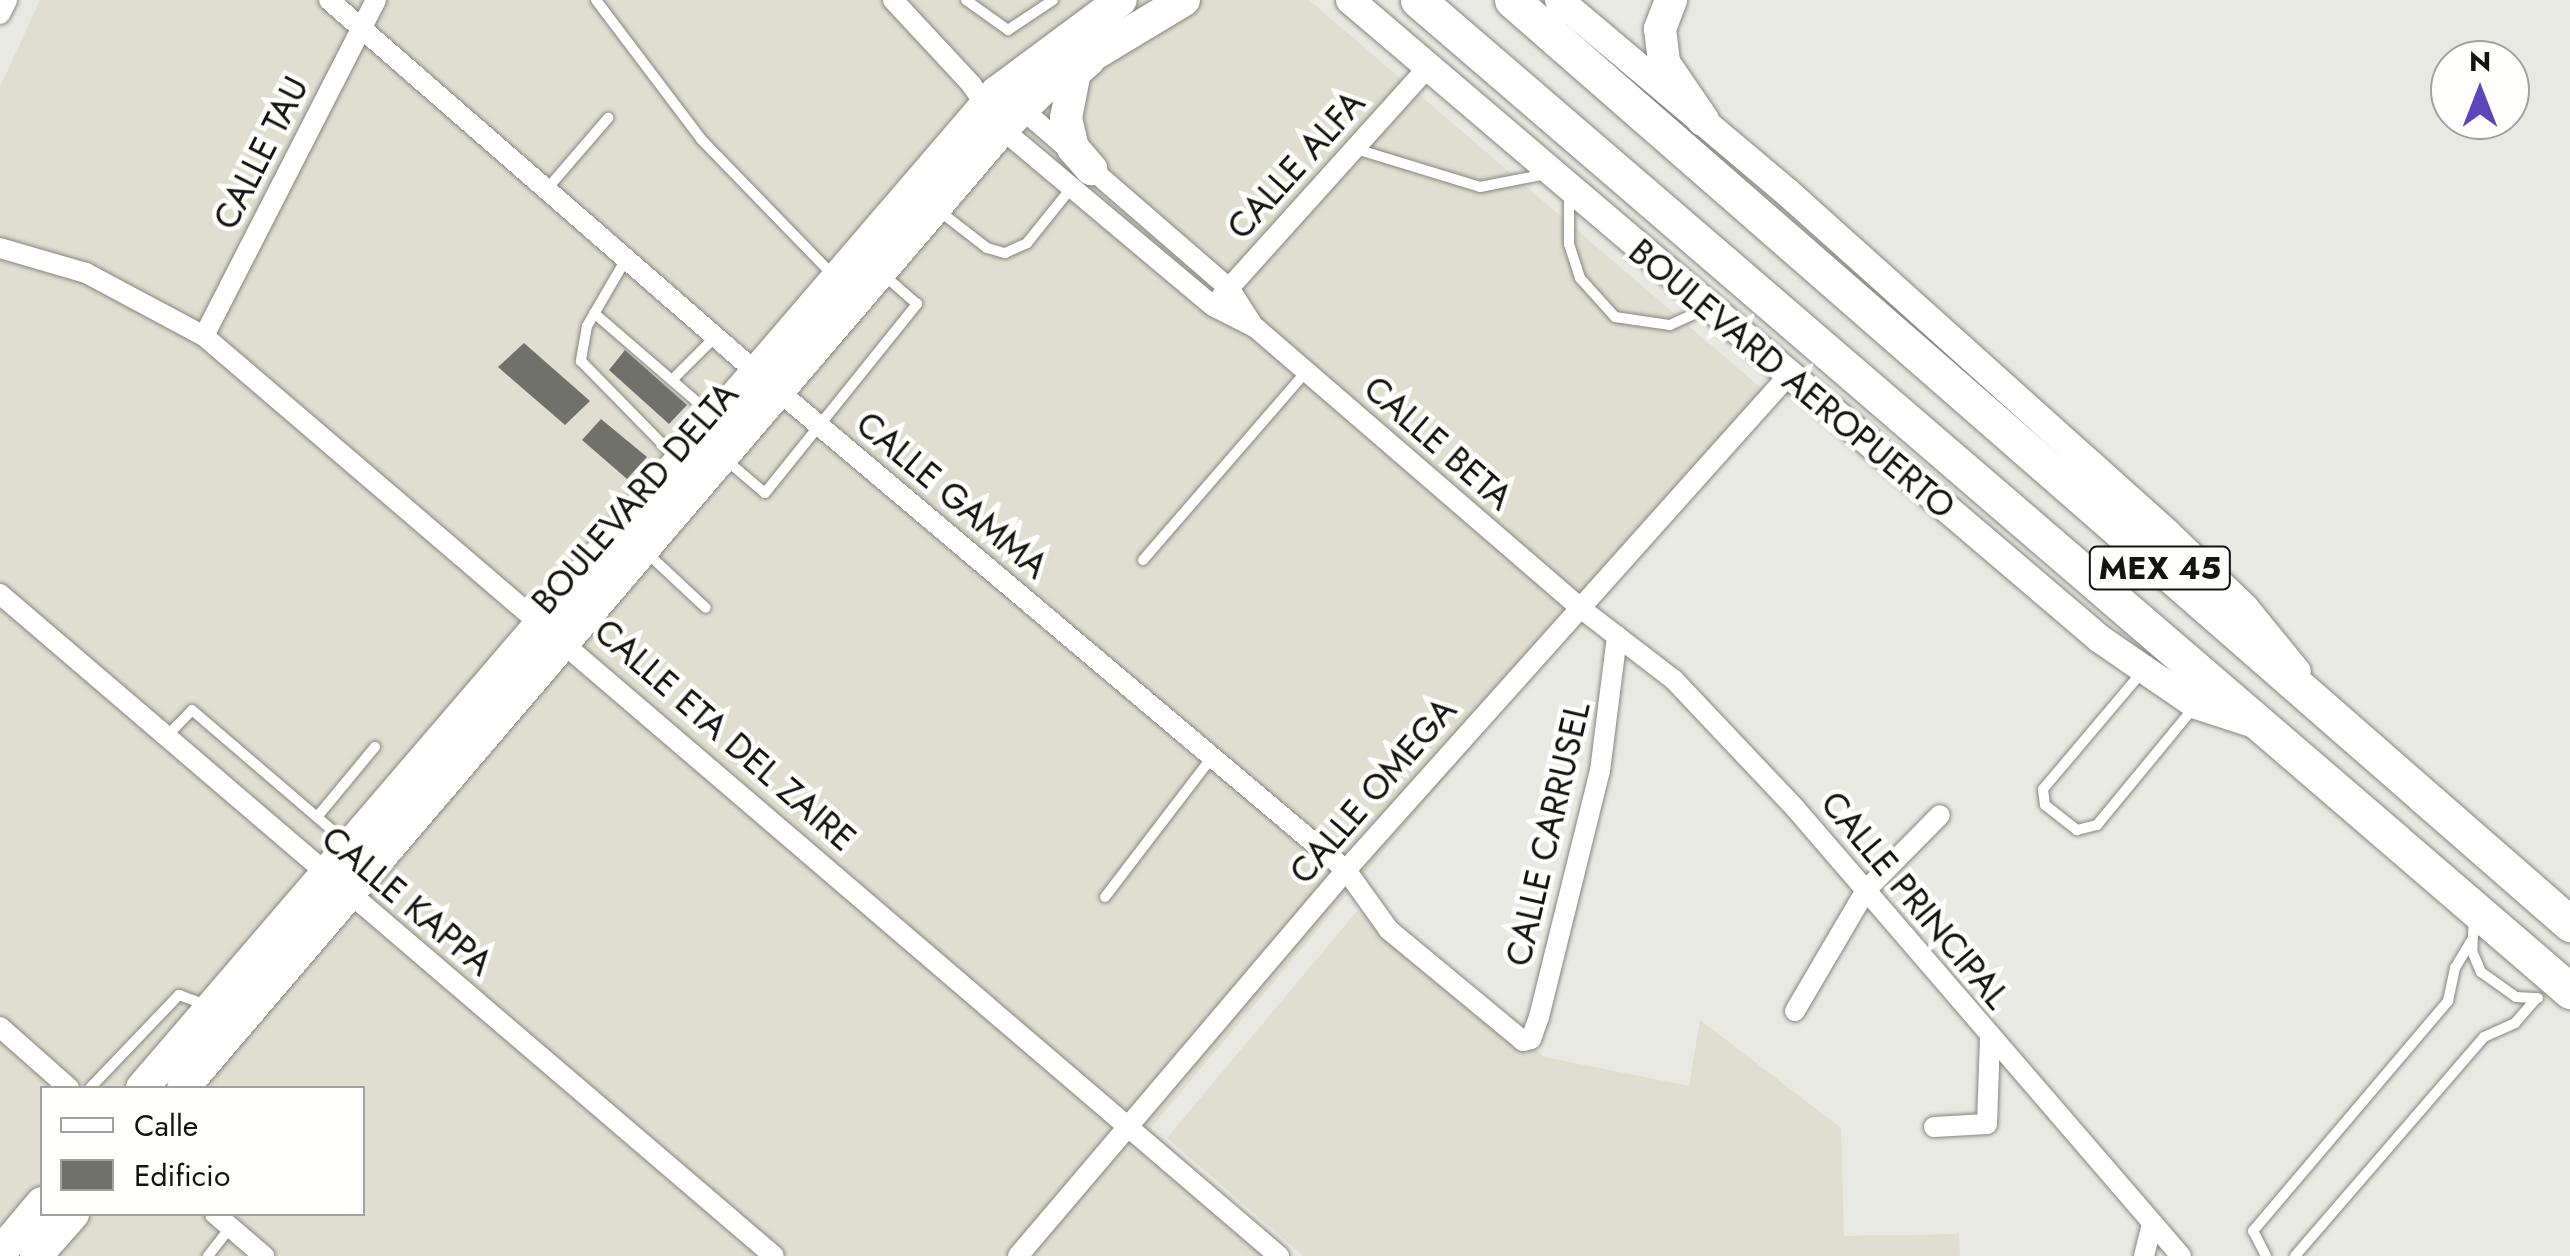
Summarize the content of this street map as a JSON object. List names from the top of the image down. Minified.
{"streets":{"highway":["BOULEVARD AEROPUERTO","MEX 45"],"main road":["BOULEVARD DELTA"],"street":["CALLE TAU","CALLE ALFA","CALLE BETA","CALLE GAMMA","CALLE ETA DEL ZAIRE","CALLE OMEGA","CALLE CARRUSEL","CALLE PRINCIPAL","CALLE KAPPA"]},"crossings":[["CALLE TAU","CALLE GAMMA"],["CALLE TAU","CALLE ETA DEL ZAIRE"],["CALLE ALFA","BOULEVARD AEROPUERTO"],["CALLE ALFA","CALLE BETA"],["BOULEVARD AEROPUERTO","CALLE OMEGA"],["CALLE BETA","BOULEVARD DELTA"],["CALLE BETA","CALLE OMEGA"],["CALLE BETA","CALLE PRINCIPAL"],["CALLE GAMMA","BOULEVARD DELTA"],["CALLE GAMMA","CALLE OMEGA"],["CALLE GAMMA","CALLE CARRUSEL"],["BOULEVARD DELTA","CALLE ETA DEL ZAIRE"],["BOULEVARD DELTA","CALLE KAPPA"],["CALLE ETA DEL ZAIRE","CALLE OMEGA"],["CALLE OMEGA","CALLE PRINCIPAL"],["CALLE CARRUSEL","CALLE PRINCIPAL"]],"legend":["Calle","Edificio"],"north":"top"}
